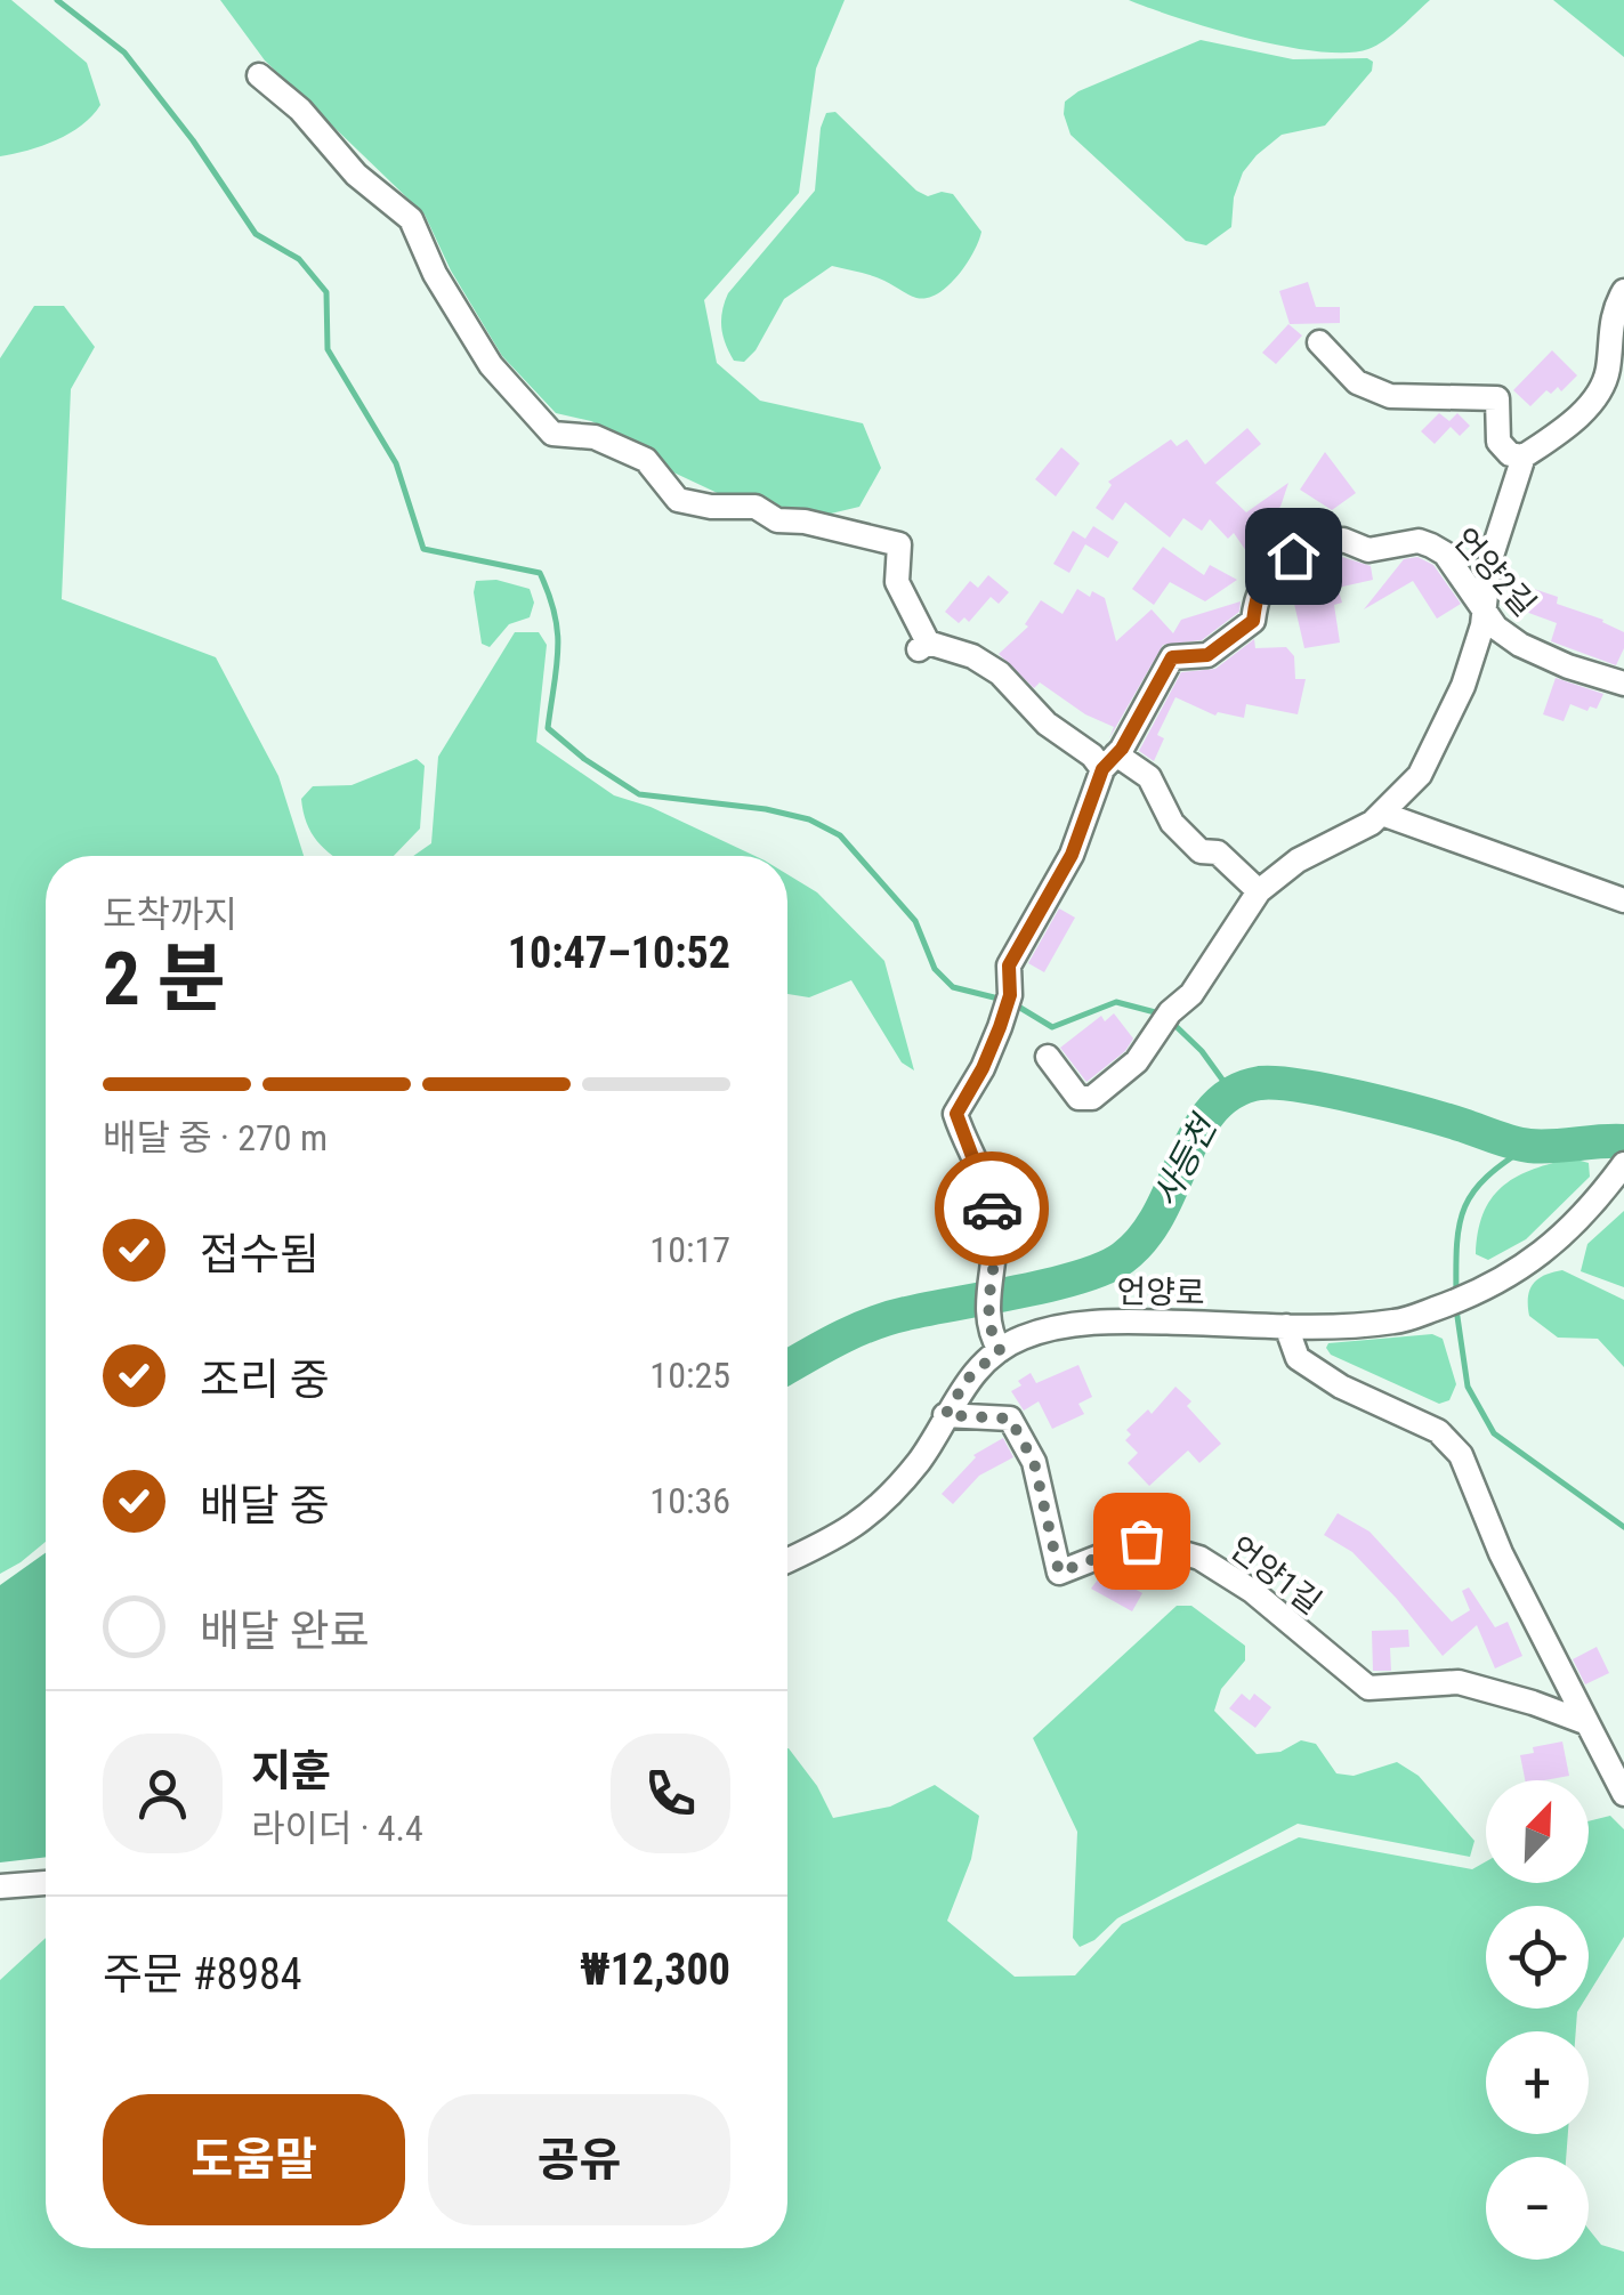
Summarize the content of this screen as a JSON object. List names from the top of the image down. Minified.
{"streets":{"street":["언양2길","언양로","언양1길"]},"crossings":[["언양2길","언양로"],["언양로","언양1길"]],"water":["사등천"],"north":"top right","page":{"heading":["2 분","도착까지","10:47–10:52"],"panel":["지훈","라이더 · 4.4","주문 #8984","₩12,300"],"bar":"배달 중 · 270 m","list":[["접수됨","10:17"],["조리 중","10:25"],["배달 중","10:36"],"배달 완료"],"map_buttons":["+","−"],"buttons":["도움말","공유"]}}
